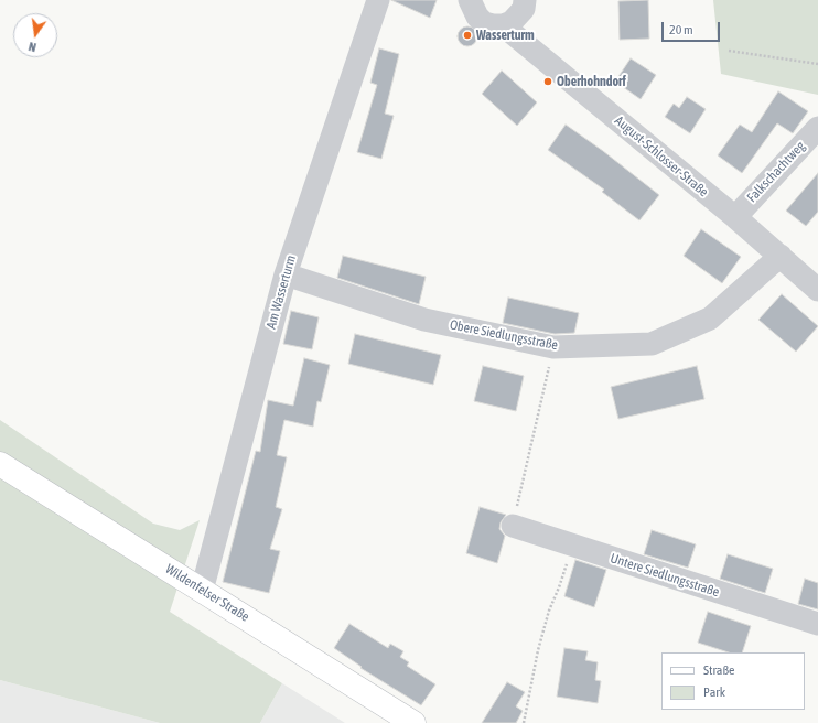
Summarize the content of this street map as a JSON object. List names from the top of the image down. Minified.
{"streets":{"main road":["Wildenfelser Straße"],"street":["August-Schlosser-Straße","Falkschachtweg","Am Wasserturm","Obere Siedlungsstraße","Untere Siedlungsstraße"]},"crossings":[["August-Schlosser-Straße","Falkschachtweg"],["August-Schlosser-Straße","Obere Siedlungsstraße"],["Am Wasserturm","Obere Siedlungsstraße"],["Am Wasserturm","Wildenfelser Straße"]],"places":["Wasserturm","Oberhohndorf"],"legend":["Straße","Park"],"scale_bar":"20 m","north":"bottom"}
